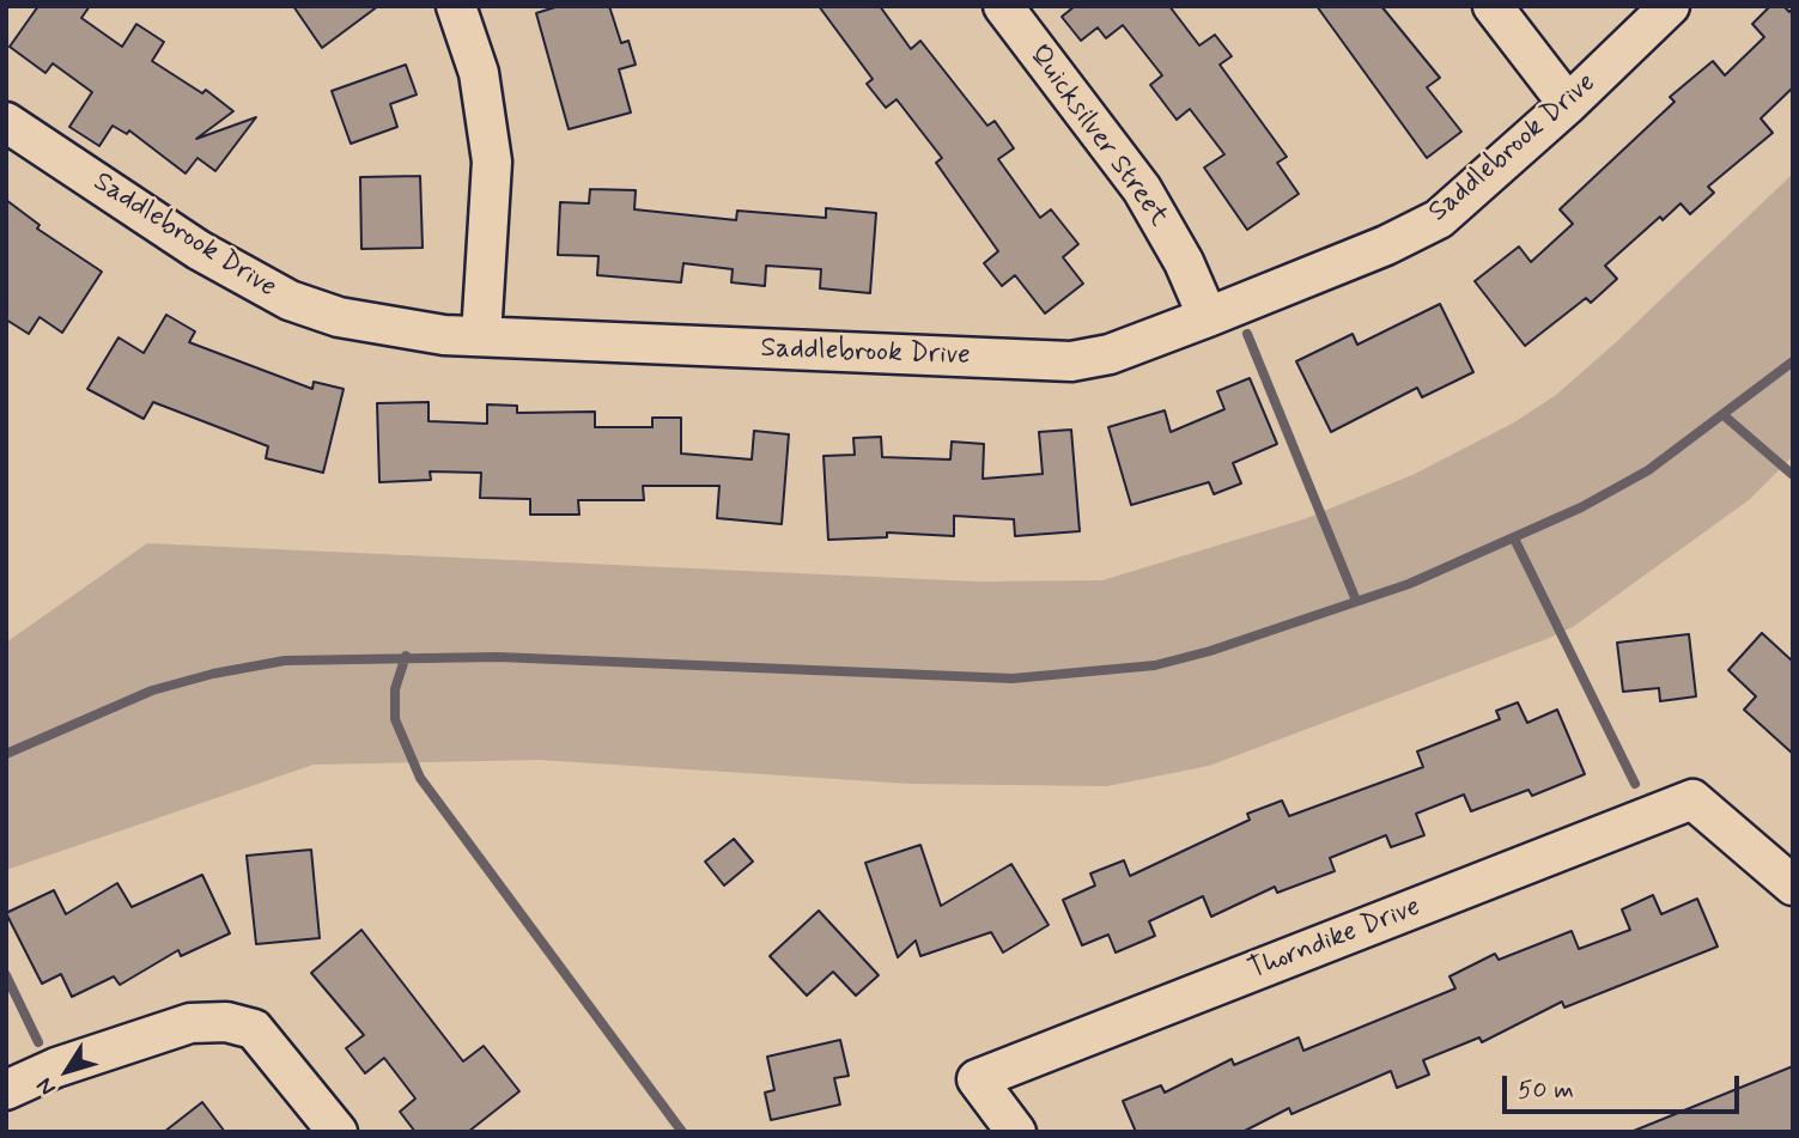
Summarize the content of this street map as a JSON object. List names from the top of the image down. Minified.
{"streets":{"street":["Quicksilver Street","Saddlebrook Drive","Thorndike Drive"]},"crossings":[["Quicksilver Street","Saddlebrook Drive"]],"scale_bar":"50 m","north":"bottom left"}
